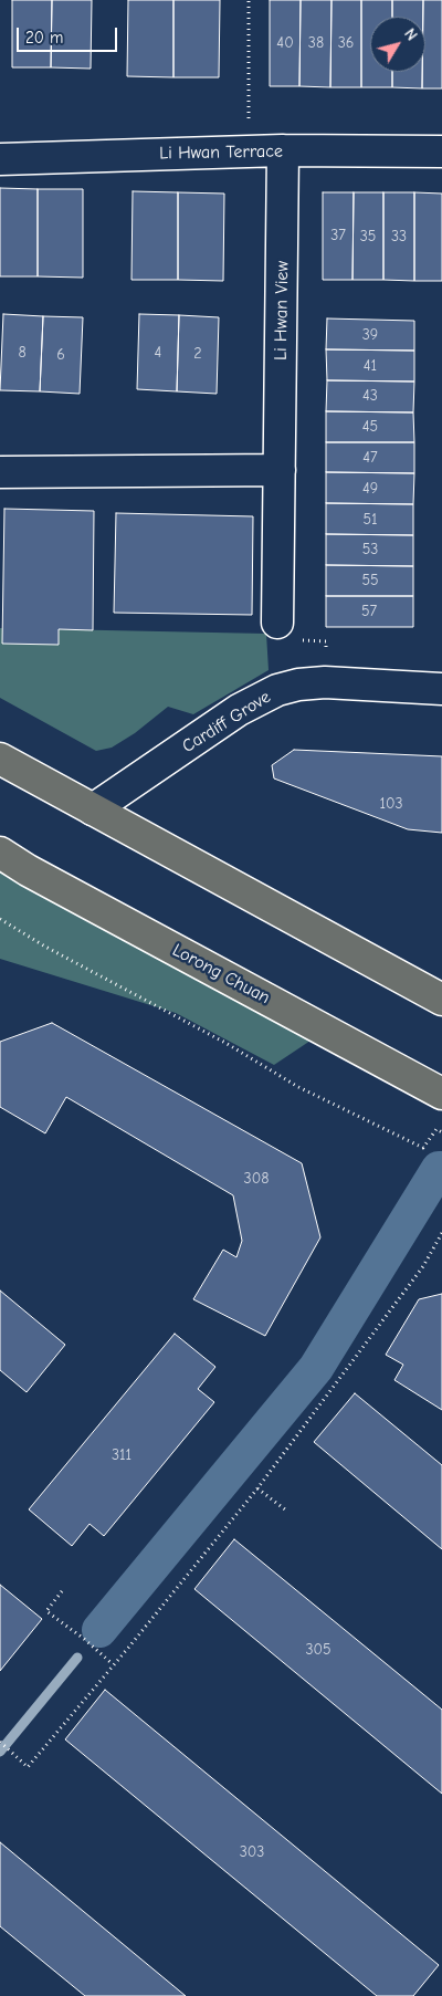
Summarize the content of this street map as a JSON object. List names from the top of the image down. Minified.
{"streets":{"main road":["Lorong Chuan"],"street":["Li Hwan Terrace","Li Hwan View","Cardiff Grove"]},"crossings":[["Li Hwan Terrace","Li Hwan View"]],"house_numbers":["40","38","36","37","35","33","39","8","4","2","6","41","43","45","47","49","51","53","55","57","103","308","311","305","303"],"scale_bar":"20 m","north":"top right"}
